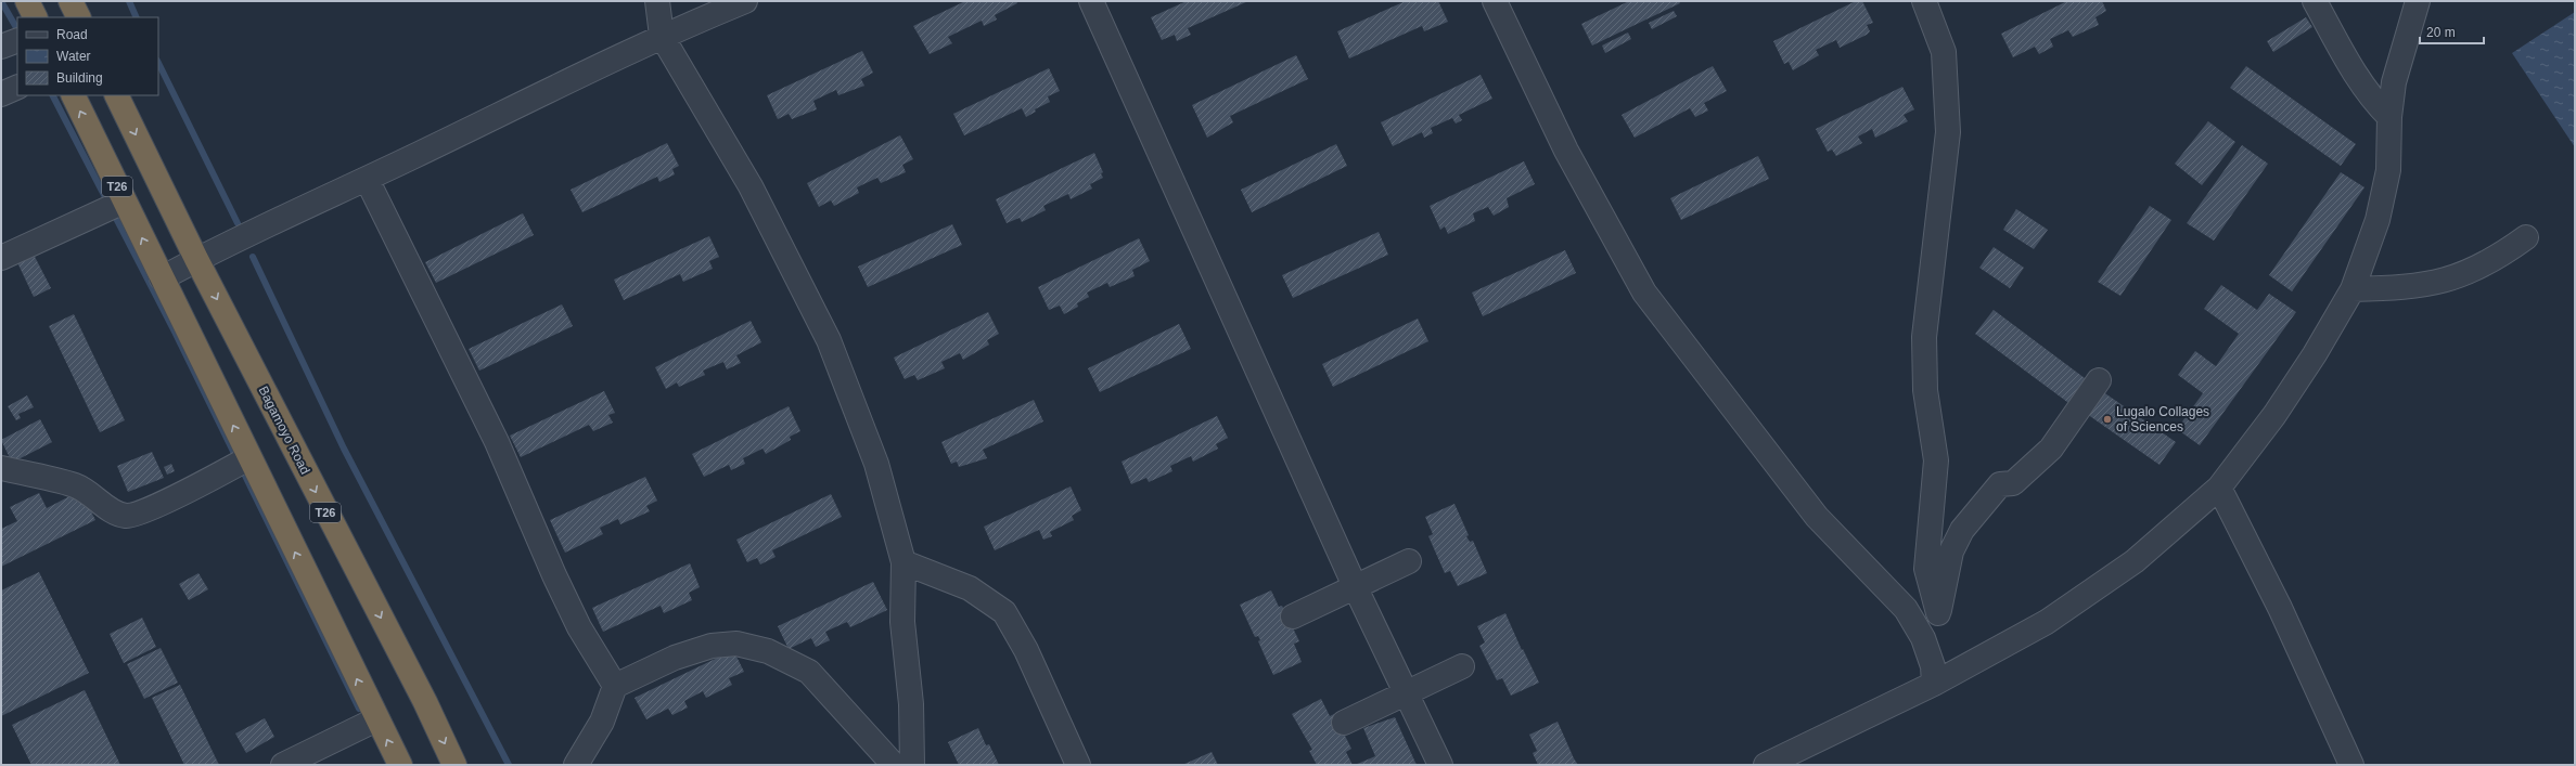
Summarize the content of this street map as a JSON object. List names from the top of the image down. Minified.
{"streets":{"highway":["T26","Bagamoyo Road"]},"places":["Lugalo Collages of Sciences"],"legend":["Road","Water","Building"],"scale_bar":"20 m"}
